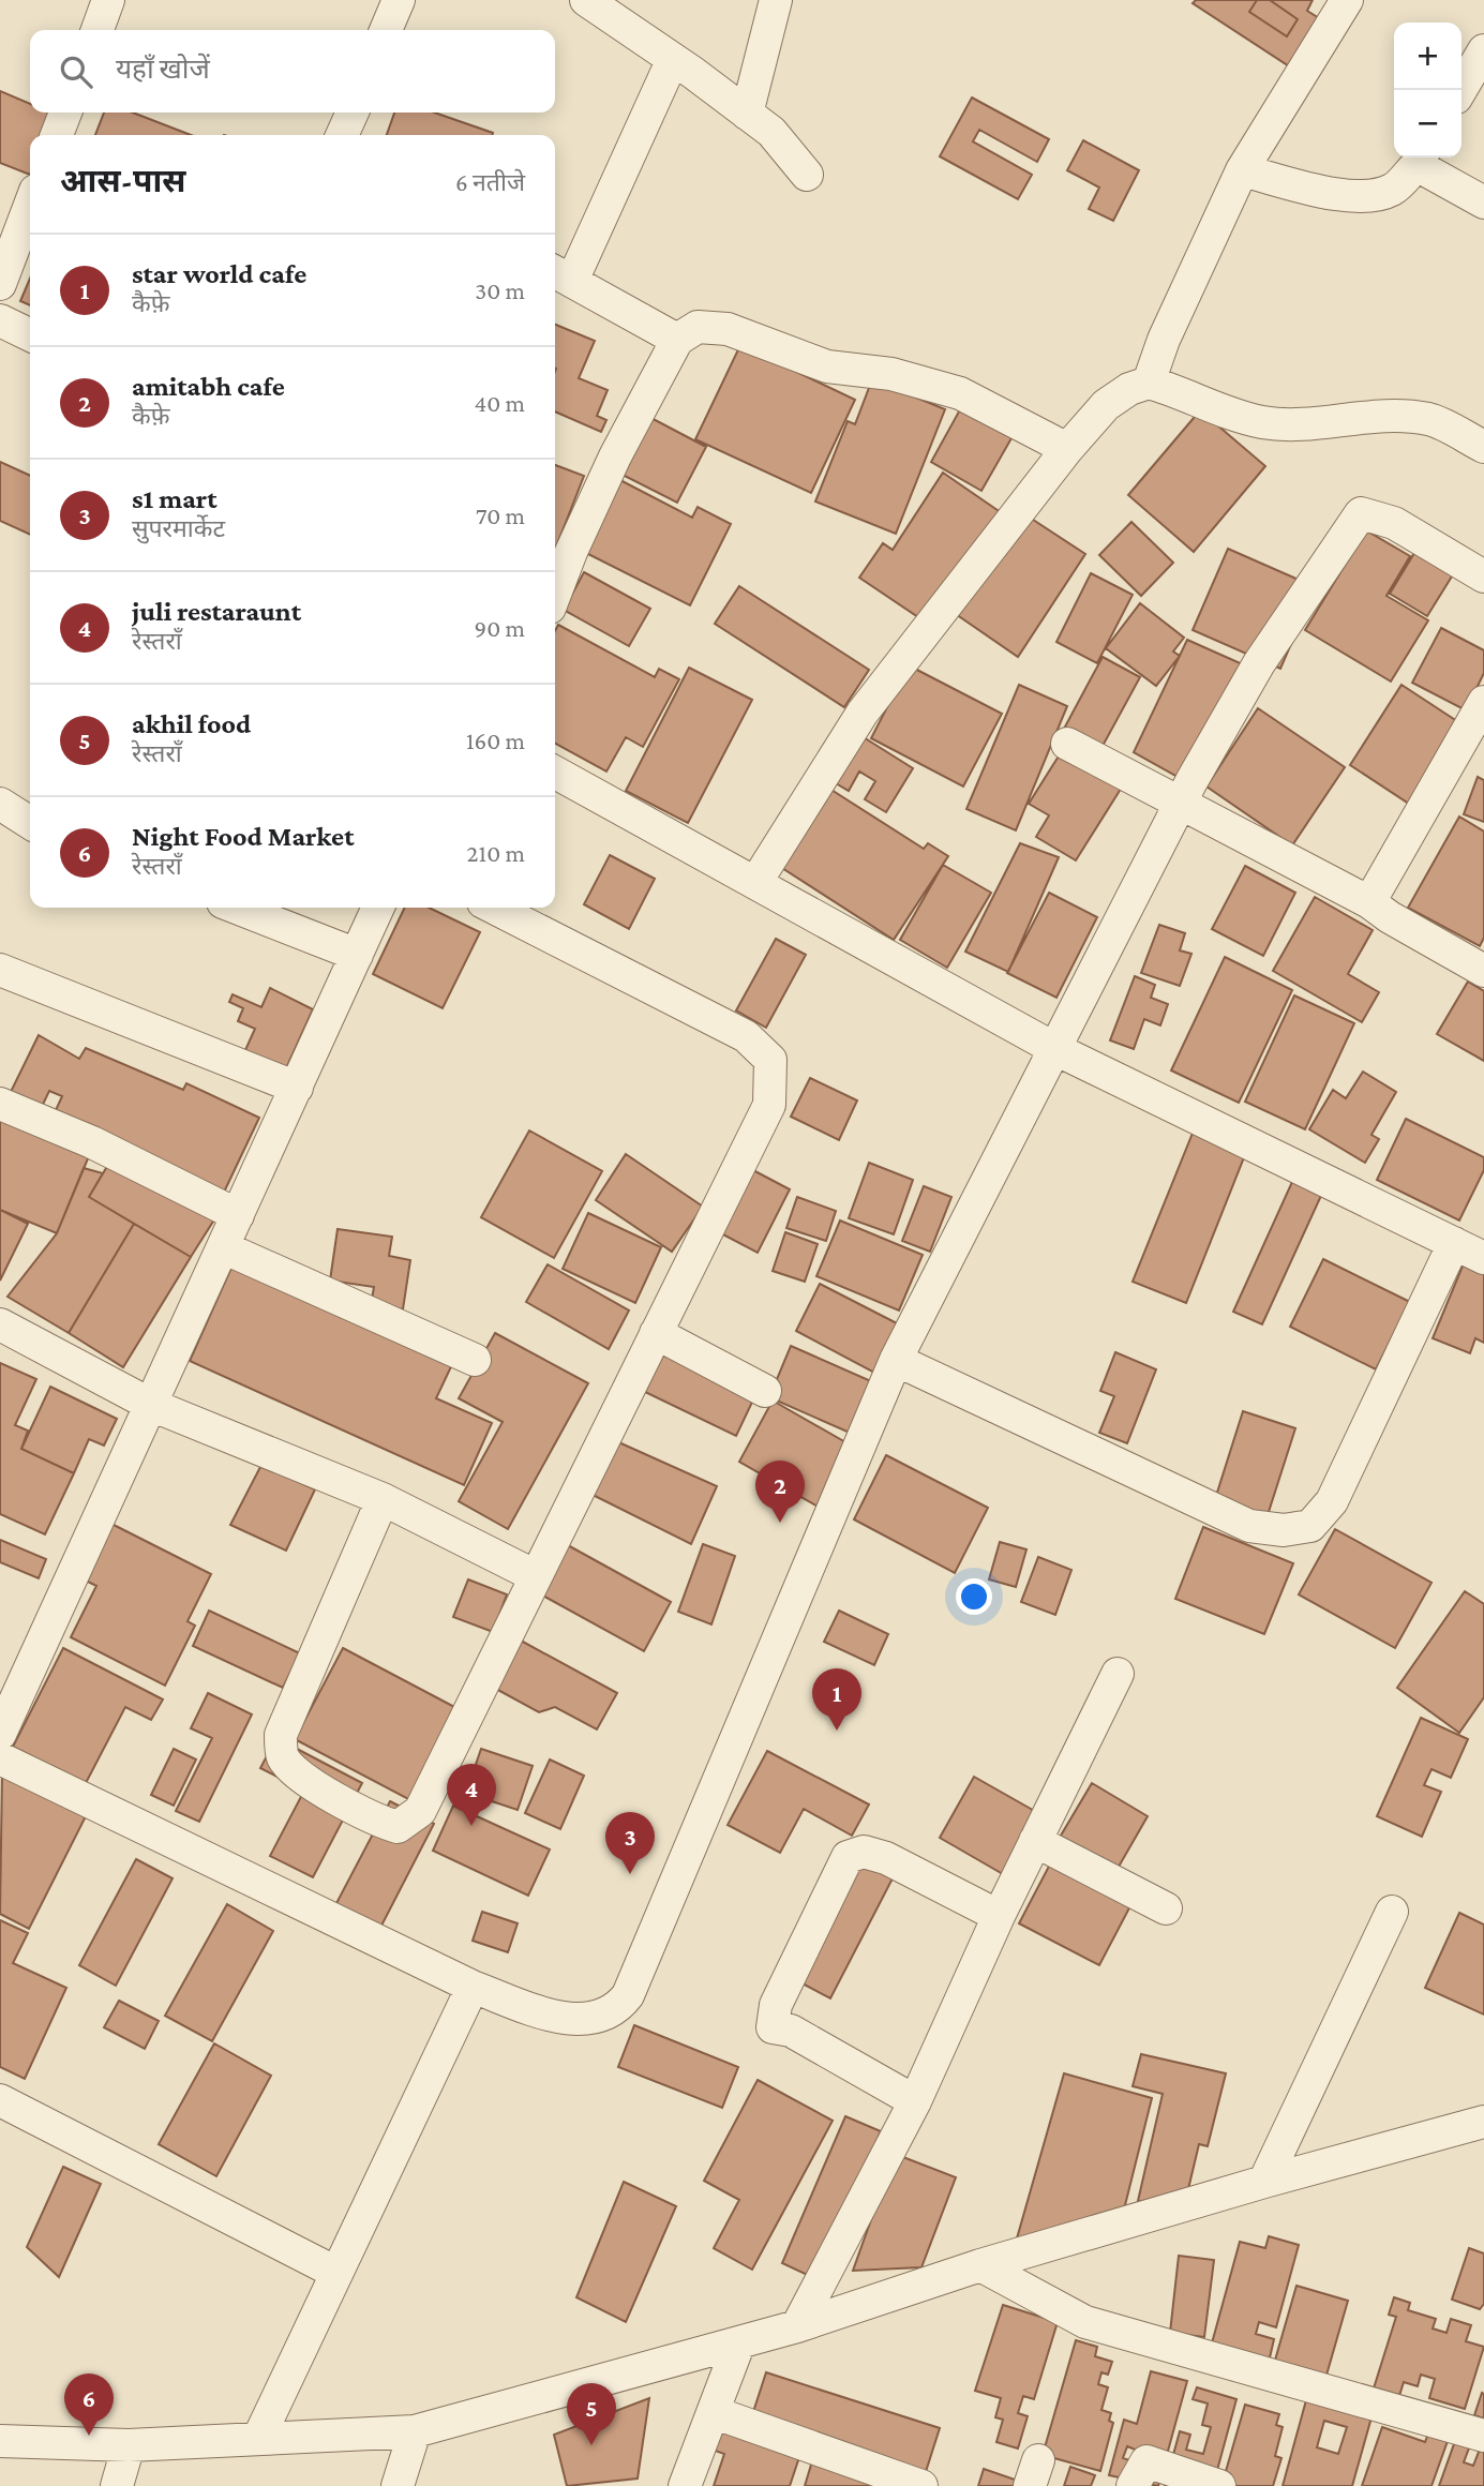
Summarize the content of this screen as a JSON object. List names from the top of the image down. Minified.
{"page":{"map_buttons":["+","−"],"search":"यहाँ खोजें","heading":["आस-पास","6 नतीजे"],"list":[{"mark":"1","name":"star world cafe","note":"कैफ़े","value":"30 m"},{"mark":"2","name":"amitabh cafe","note":"कैफ़े","value":"40 m"},{"mark":"3","name":"s1 mart","note":"सुपरमार्केट","value":"70 m"},{"mark":"4","name":"juli restaraunt","note":"रेस्तराँ","value":"90 m"},{"mark":"5","name":"akhil food","note":"रेस्तराँ","value":"160 m"},{"mark":"6","name":"Night Food Market","note":"रेस्तराँ","value":"210 m"}],"pins":["2","1","4","3","6","5"]}}
